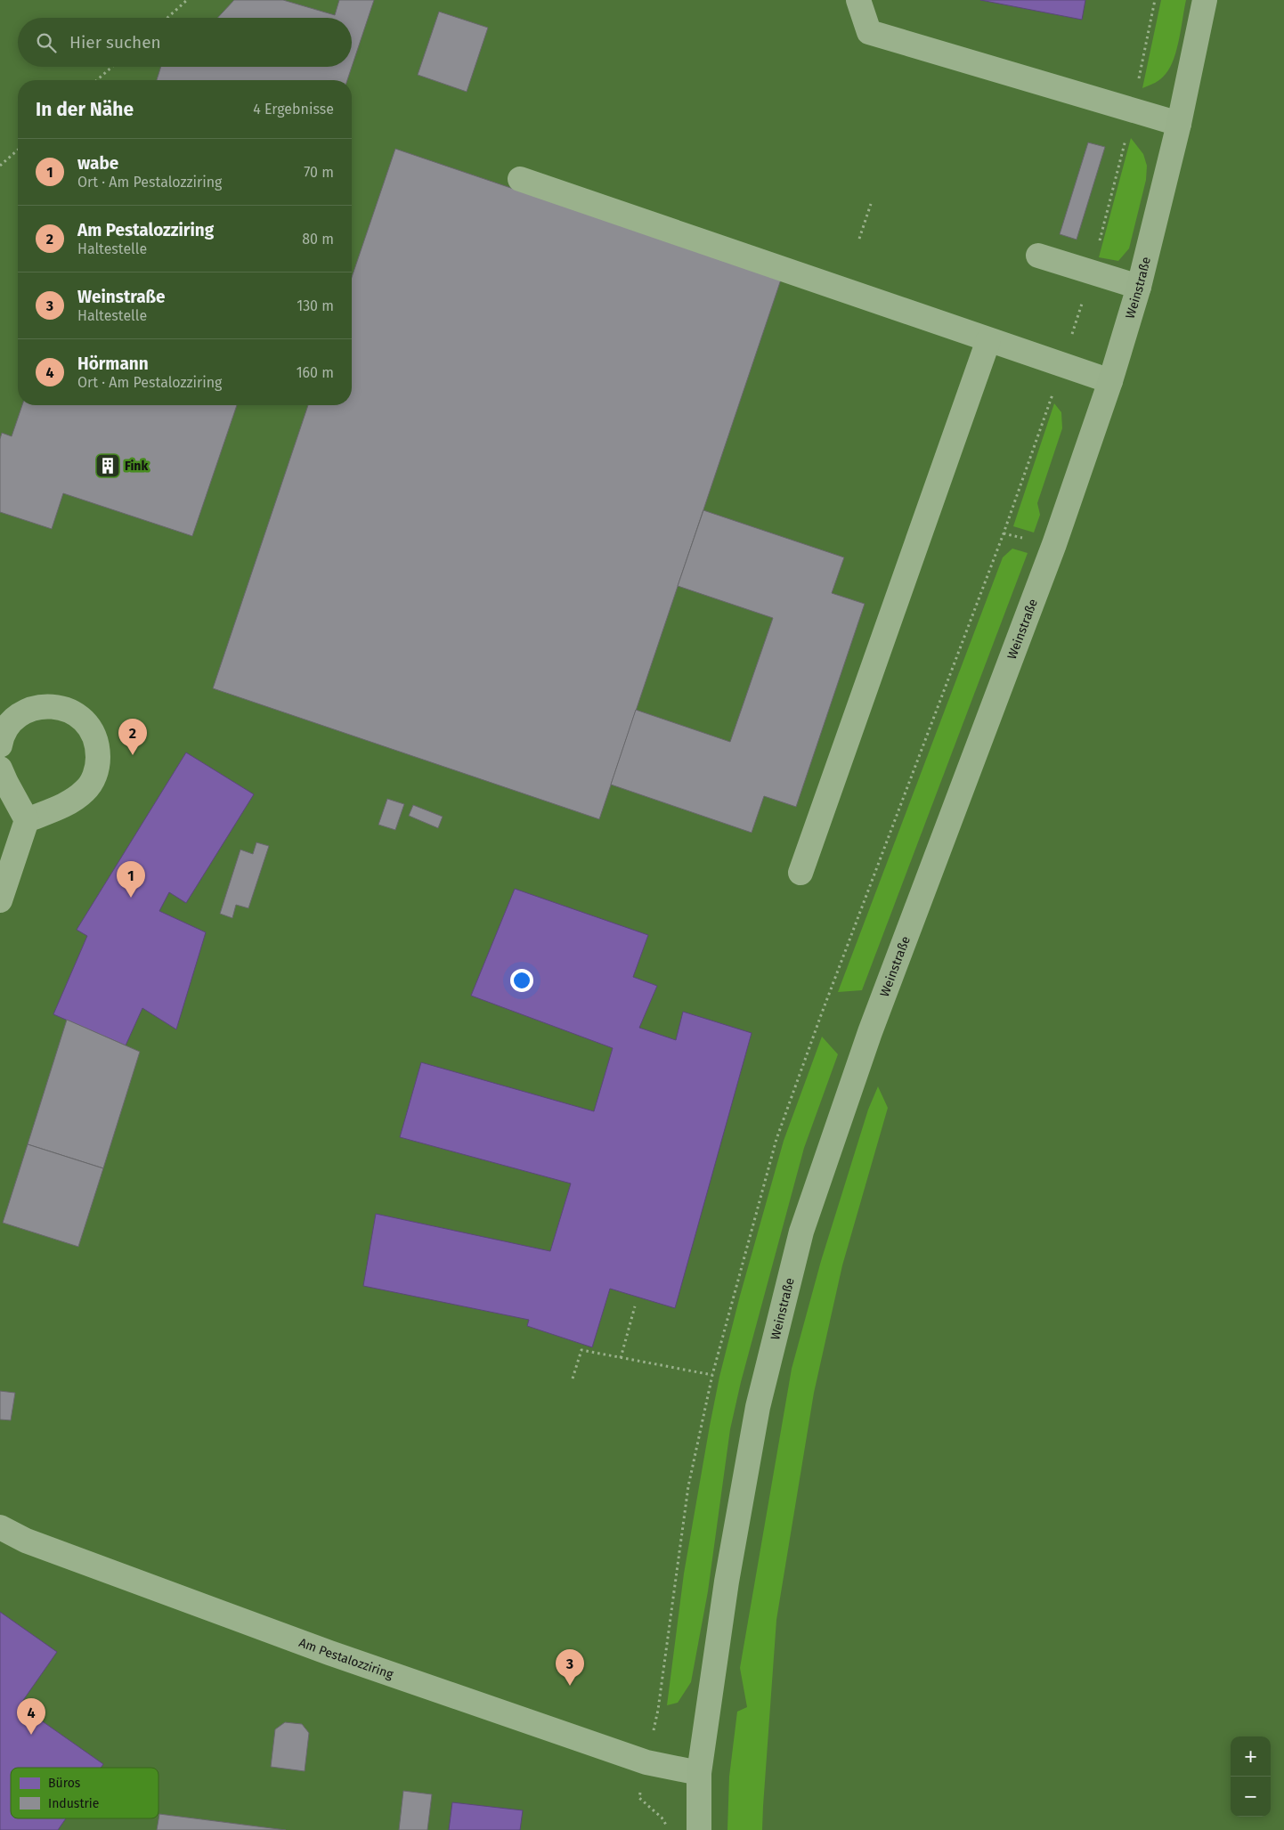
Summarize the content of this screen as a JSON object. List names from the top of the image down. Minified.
{"streets":{"main road":["Weinstraße"],"street":["Am Pestalozziring"]},"crossings":[["Weinstraße","Am Pestalozziring"]],"places":{"building":["Fink"]},"legend":["Büros","Industrie"],"page":{"search":"Hier suchen","heading":["In der Nähe","4 Ergebnisse"],"list":[{"mark":"1","name":"wabe","note":"Ort · Am Pestalozziring","value":"70 m"},{"mark":"2","name":"Am Pestalozziring","note":"Haltestelle","value":"80 m"},{"mark":"3","name":"Weinstraße","note":"Haltestelle","value":"130 m"},{"mark":"4","name":"Hörmann","note":"Ort · Am Pestalozziring","value":"160 m"}],"pins":["2","1","3","4"],"map_buttons":["+","−"]}}
